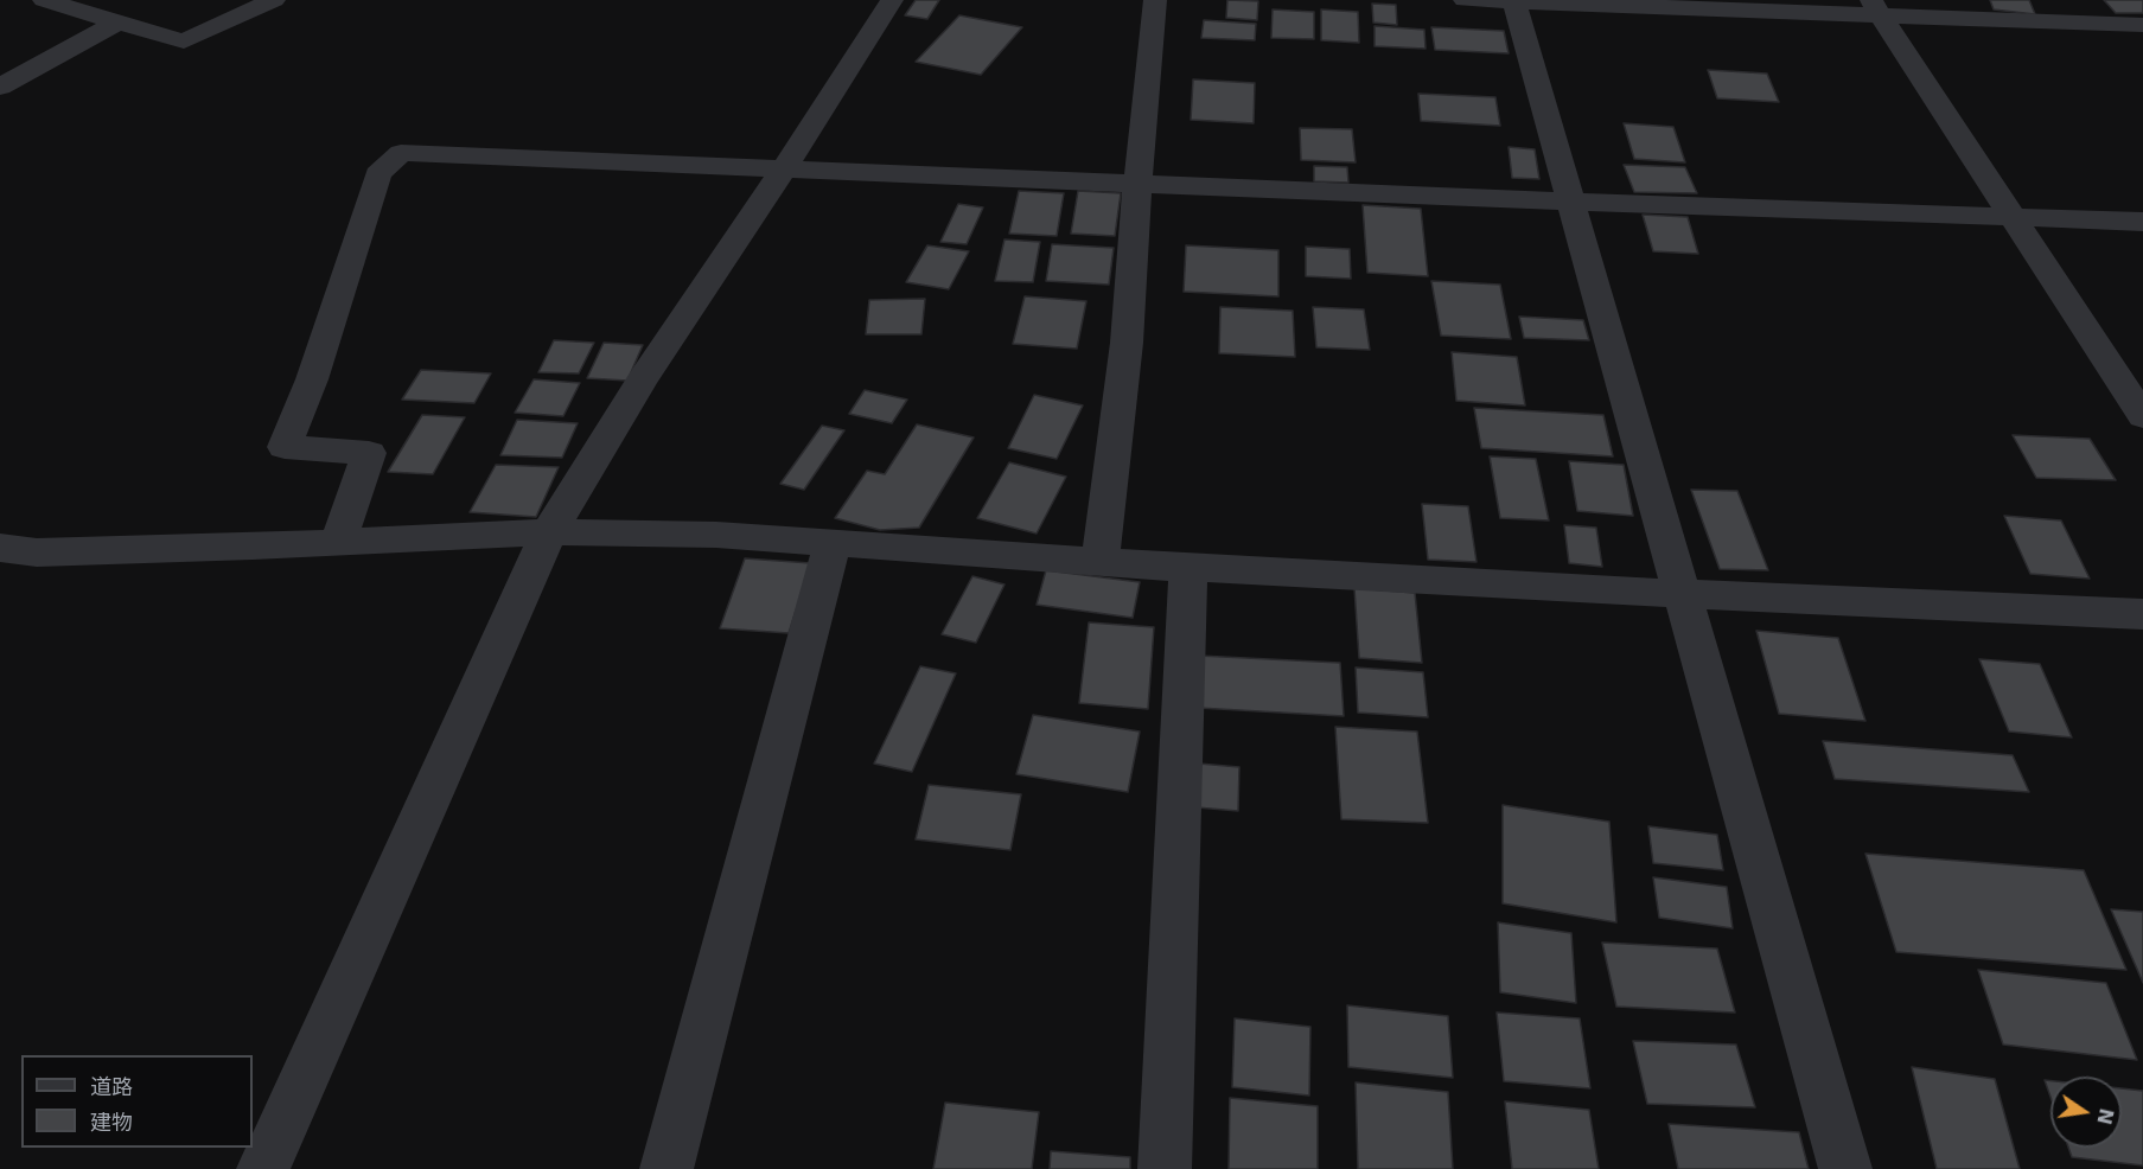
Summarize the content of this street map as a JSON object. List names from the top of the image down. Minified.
{"legend":["道路","建物"],"north":"right"}
